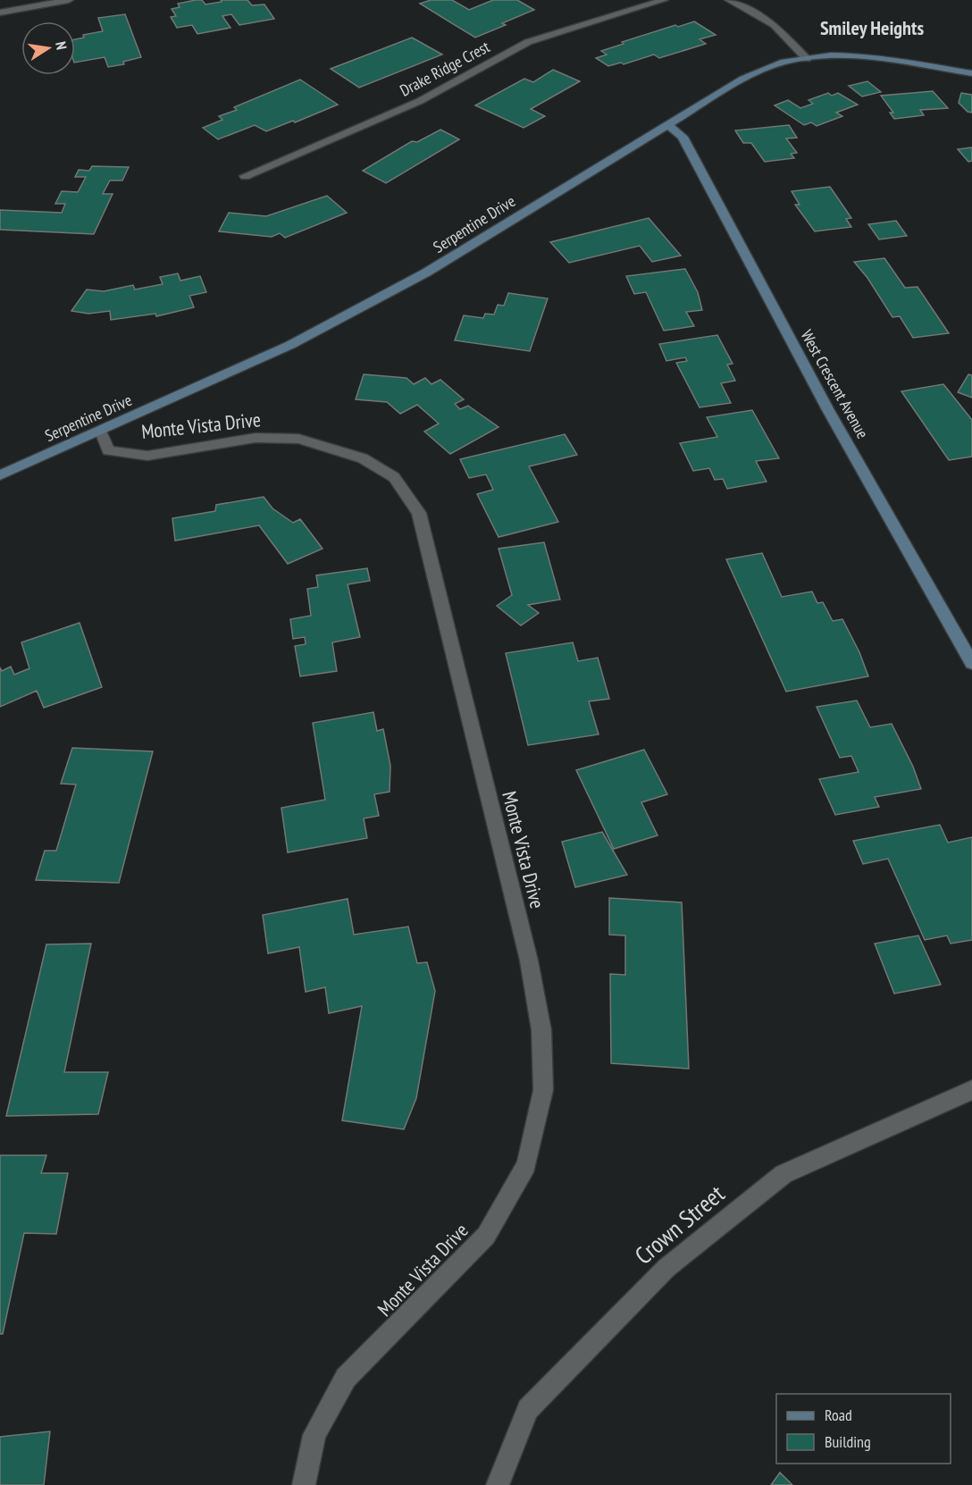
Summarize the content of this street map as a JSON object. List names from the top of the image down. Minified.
{"streets":{"street":["Drake Ridge Crest","Serpentine Drive","West Crescent Avenue","Monte Vista Drive","Crown Street"]},"crossings":[["Serpentine Drive","West Crescent Avenue"],["Serpentine Drive","Monte Vista Drive"]],"districts":["Smiley Heights"],"legend":["Road","Building"],"north":"right"}
